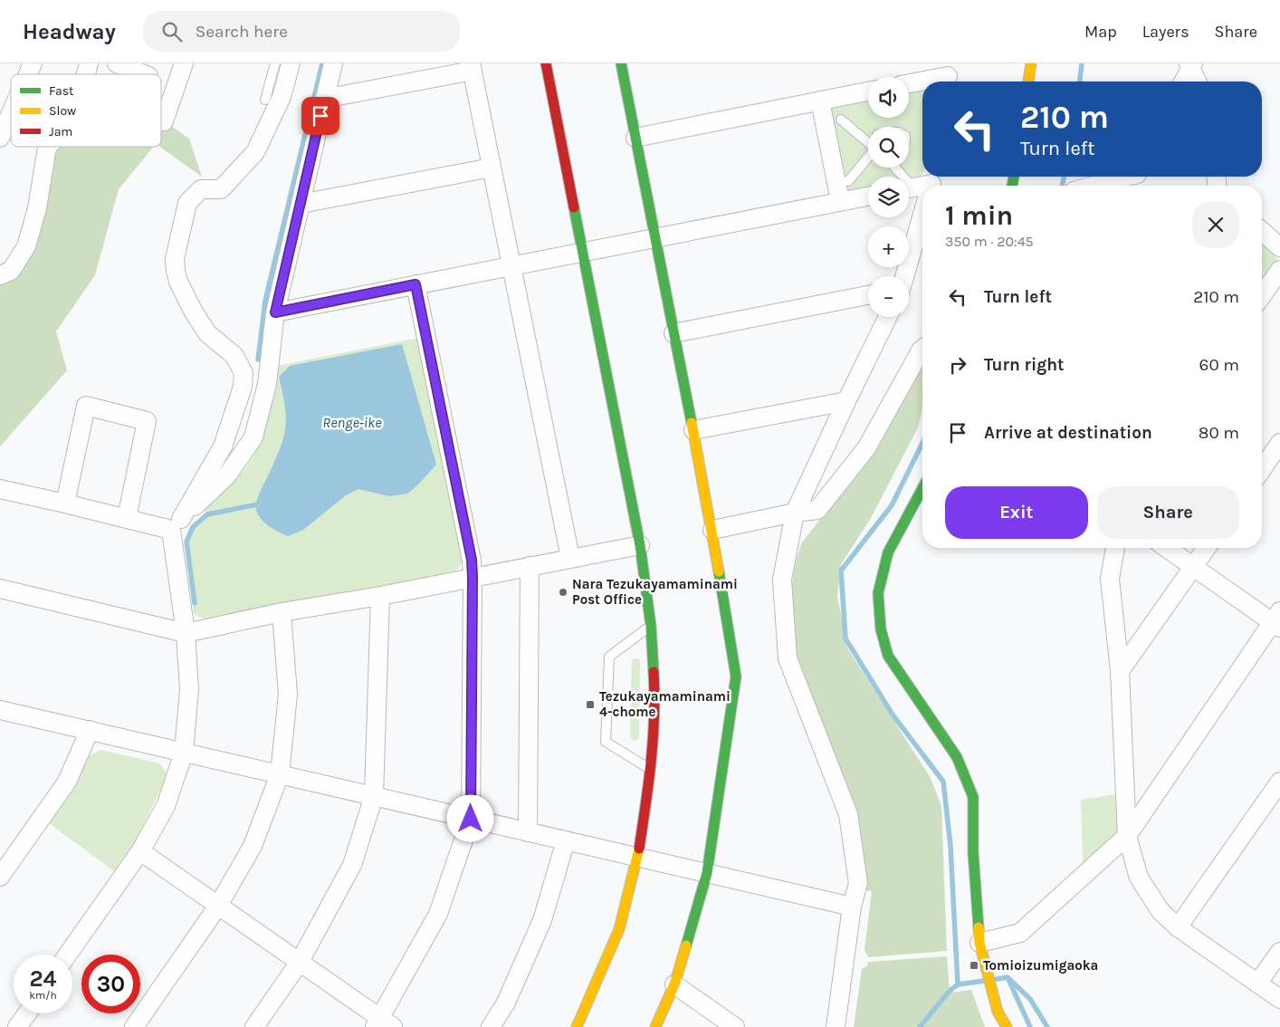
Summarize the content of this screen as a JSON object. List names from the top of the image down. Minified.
{"water":["Renge-ike"],"places":{"other":["Nara Tezukayamaminami Post Office"],"transit":["Tezukayamaminami 4-chome","Tomioizumigaoka"]},"legend":["Fast","Slow","Jam"],"page":{"header":"Headway","search":"Search here","nav":["Map","Layers","Share"],"map_buttons":["+","−"],"turn":["210 m","Turn left"],"heading":["1 min","350 m · 20:45"],"list":[{"name":"Turn left","value":"210 m"},{"name":"Turn right","value":"60 m"},{"name":"Arrive at destination","value":"80 m"}],"buttons":["Exit","Share"],"speed":"24 km/h","limit":"30"}}
